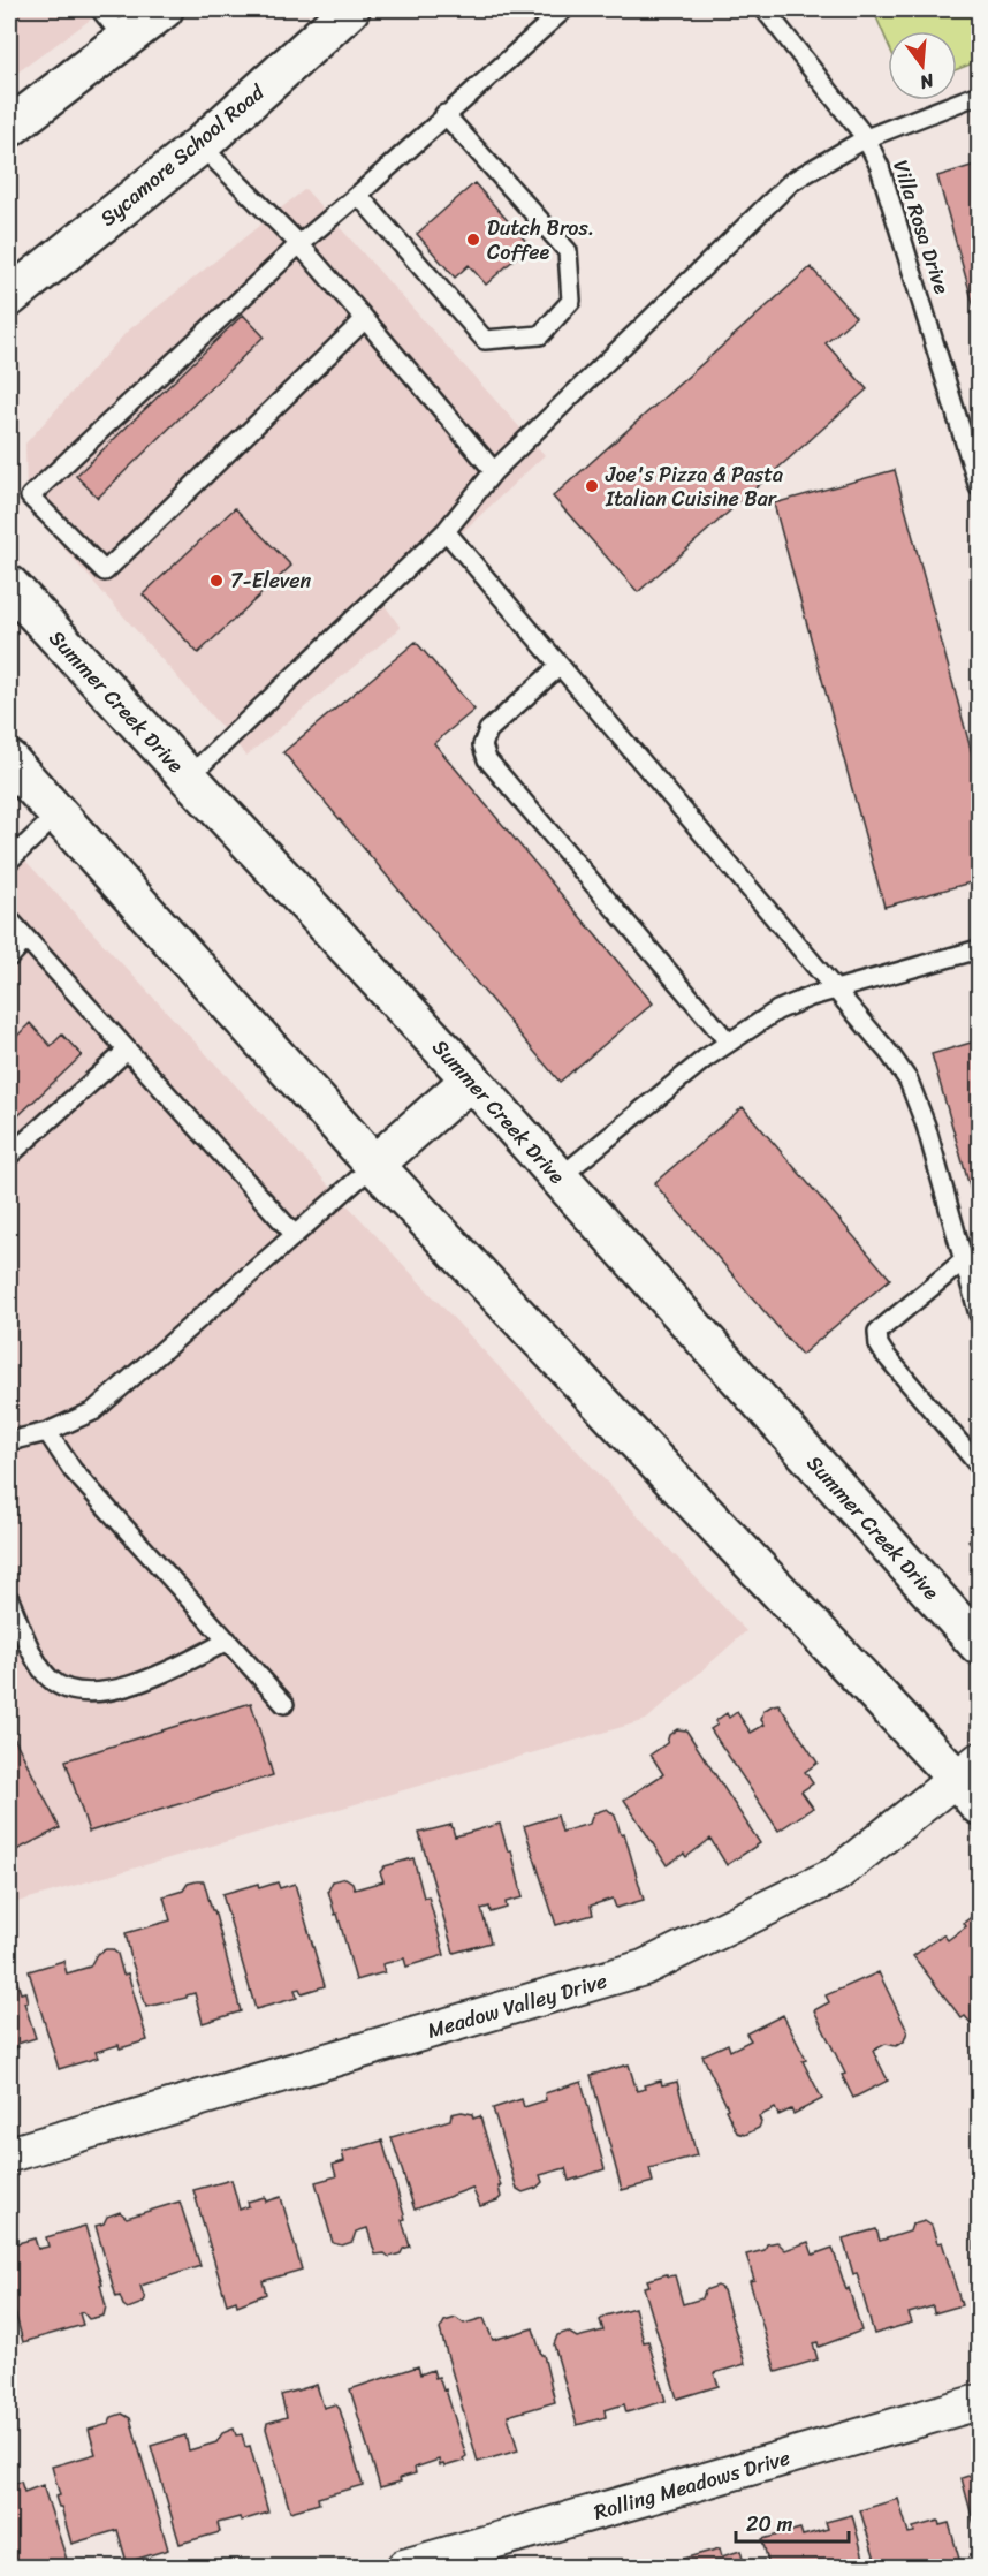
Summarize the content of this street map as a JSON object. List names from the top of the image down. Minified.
{"streets":{"main road":["Sycamore School Road","Summer Creek Drive"],"street":["Meadow Valley Drive","Rolling Meadows Drive"],"lane":["Villa Rosa Drive"]},"places":["Dutch Bros. Coffee","Joe's Pizza & Pasta Italian Cuisine Bar","7-Eleven"],"scale_bar":"20 m","north":"bottom"}
